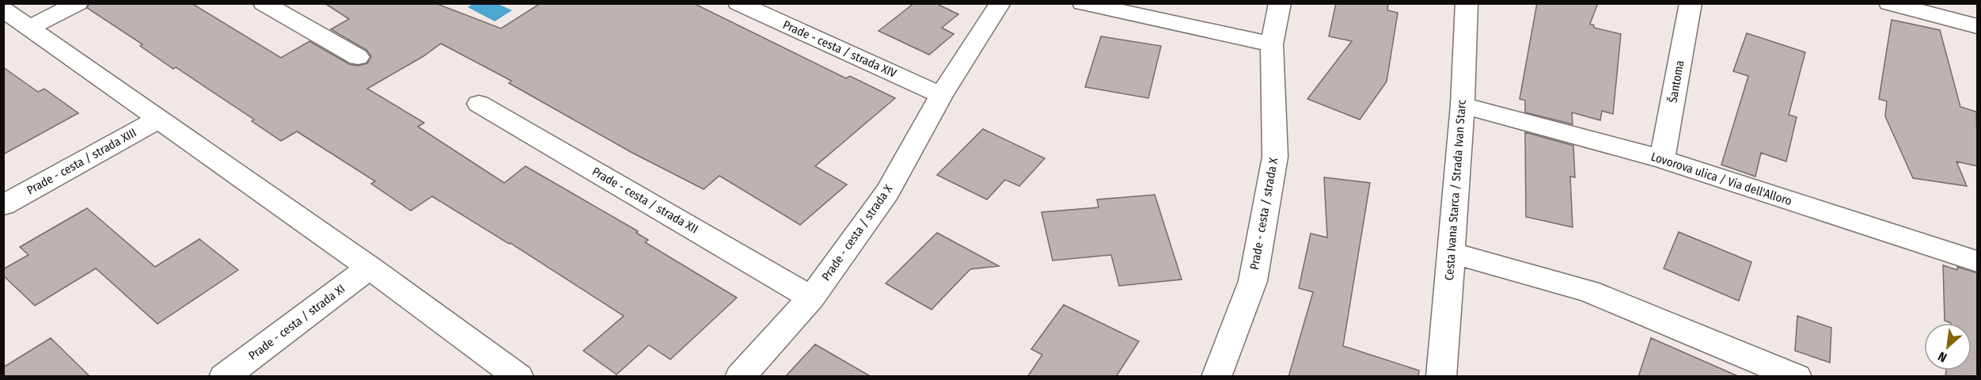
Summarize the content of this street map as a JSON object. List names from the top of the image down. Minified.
{"streets":{"street":["Prade - cesta / strada XIV","Šantoma","Prade - cesta / strada XIII","Lovorova ulica / Via dell'Alloro","Cesta Ivana Starca / Strada Ivan Starc","Prade - cesta / strada XII","Prade - cesta / strada X","Prade - cesta / strada XI"]},"crossings":[["Prade - cesta / strada XIV","Prade - cesta / strada X"],["Šantoma","Lovorova ulica / Via dell'Alloro"],["Lovorova ulica / Via dell'Alloro","Cesta Ivana Starca / Strada Ivan Starc"],["Prade - cesta / strada XII","Prade - cesta / strada X"]],"north":"bottom left"}
